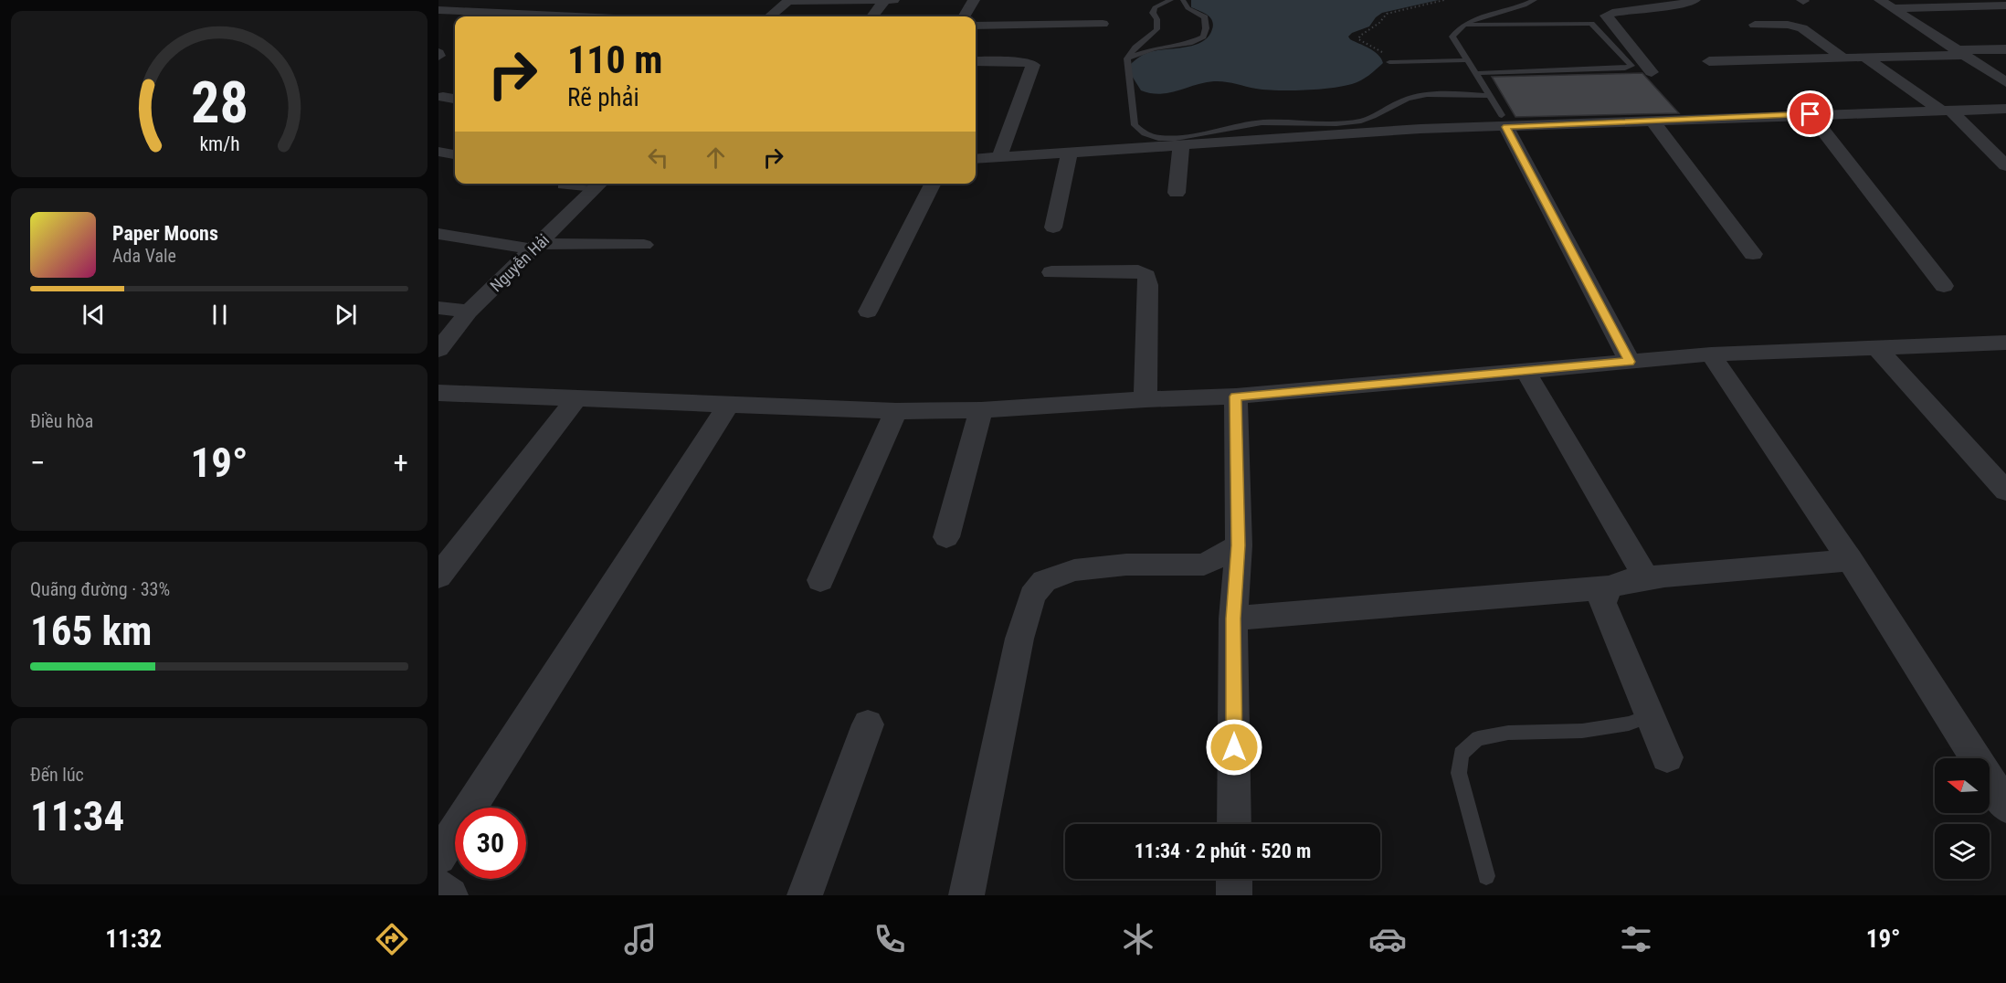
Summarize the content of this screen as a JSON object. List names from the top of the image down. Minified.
{"streets":{"street":["Nguyễn Hải"]},"north":"left","page":{"turn":["110 m","Rẽ phải"],"song":["Paper Moons","Ada Vale"],"tile":["Điều hòa",["Quãng đường · 33%","165 km"],["Đến lúc","11:34"]],"heat":["−","19°","+"],"limit":"30","trip":"11:34 · 2 phút · 520 m","tabs":["11:32","19°"],"gauge":["28","km/h"]}}
